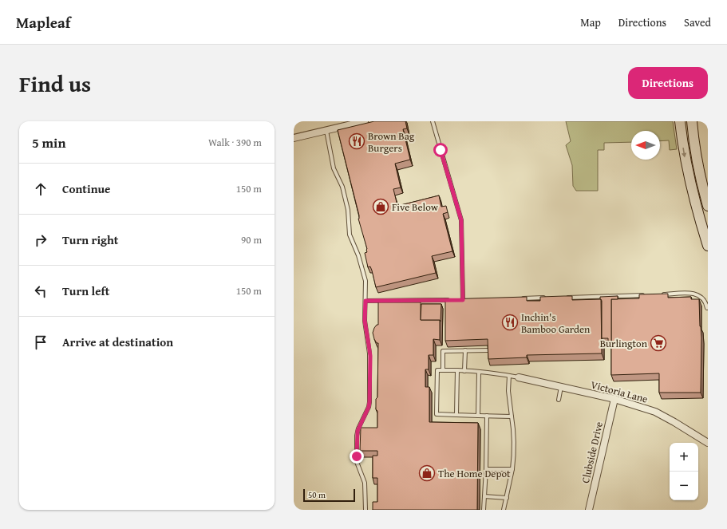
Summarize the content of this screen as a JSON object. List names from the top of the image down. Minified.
{"streets":{"street":["Victoria Lane","Clubside Drive"]},"crossings":[["Victoria Lane","Clubside Drive"]],"places":{"restaurant":["Brown Bag Burgers","Inchin's Bamboo Garden"],"shop":["Five Below","The Home Depot"],"supermarket":["Burlington"]},"scale_bar":"50 m","north":"left","page":{"header":"Mapleaf","nav":["Map","Directions","Saved"],"title":"Find us","buttons":"Directions","heading":["5 min","Walk · 390 m"],"list":[["Continue","150 m"],["Turn right","90 m"],["Turn left","150 m"],"Arrive at destination"],"map_buttons":["+","−"],"scale":"50 m"}}
